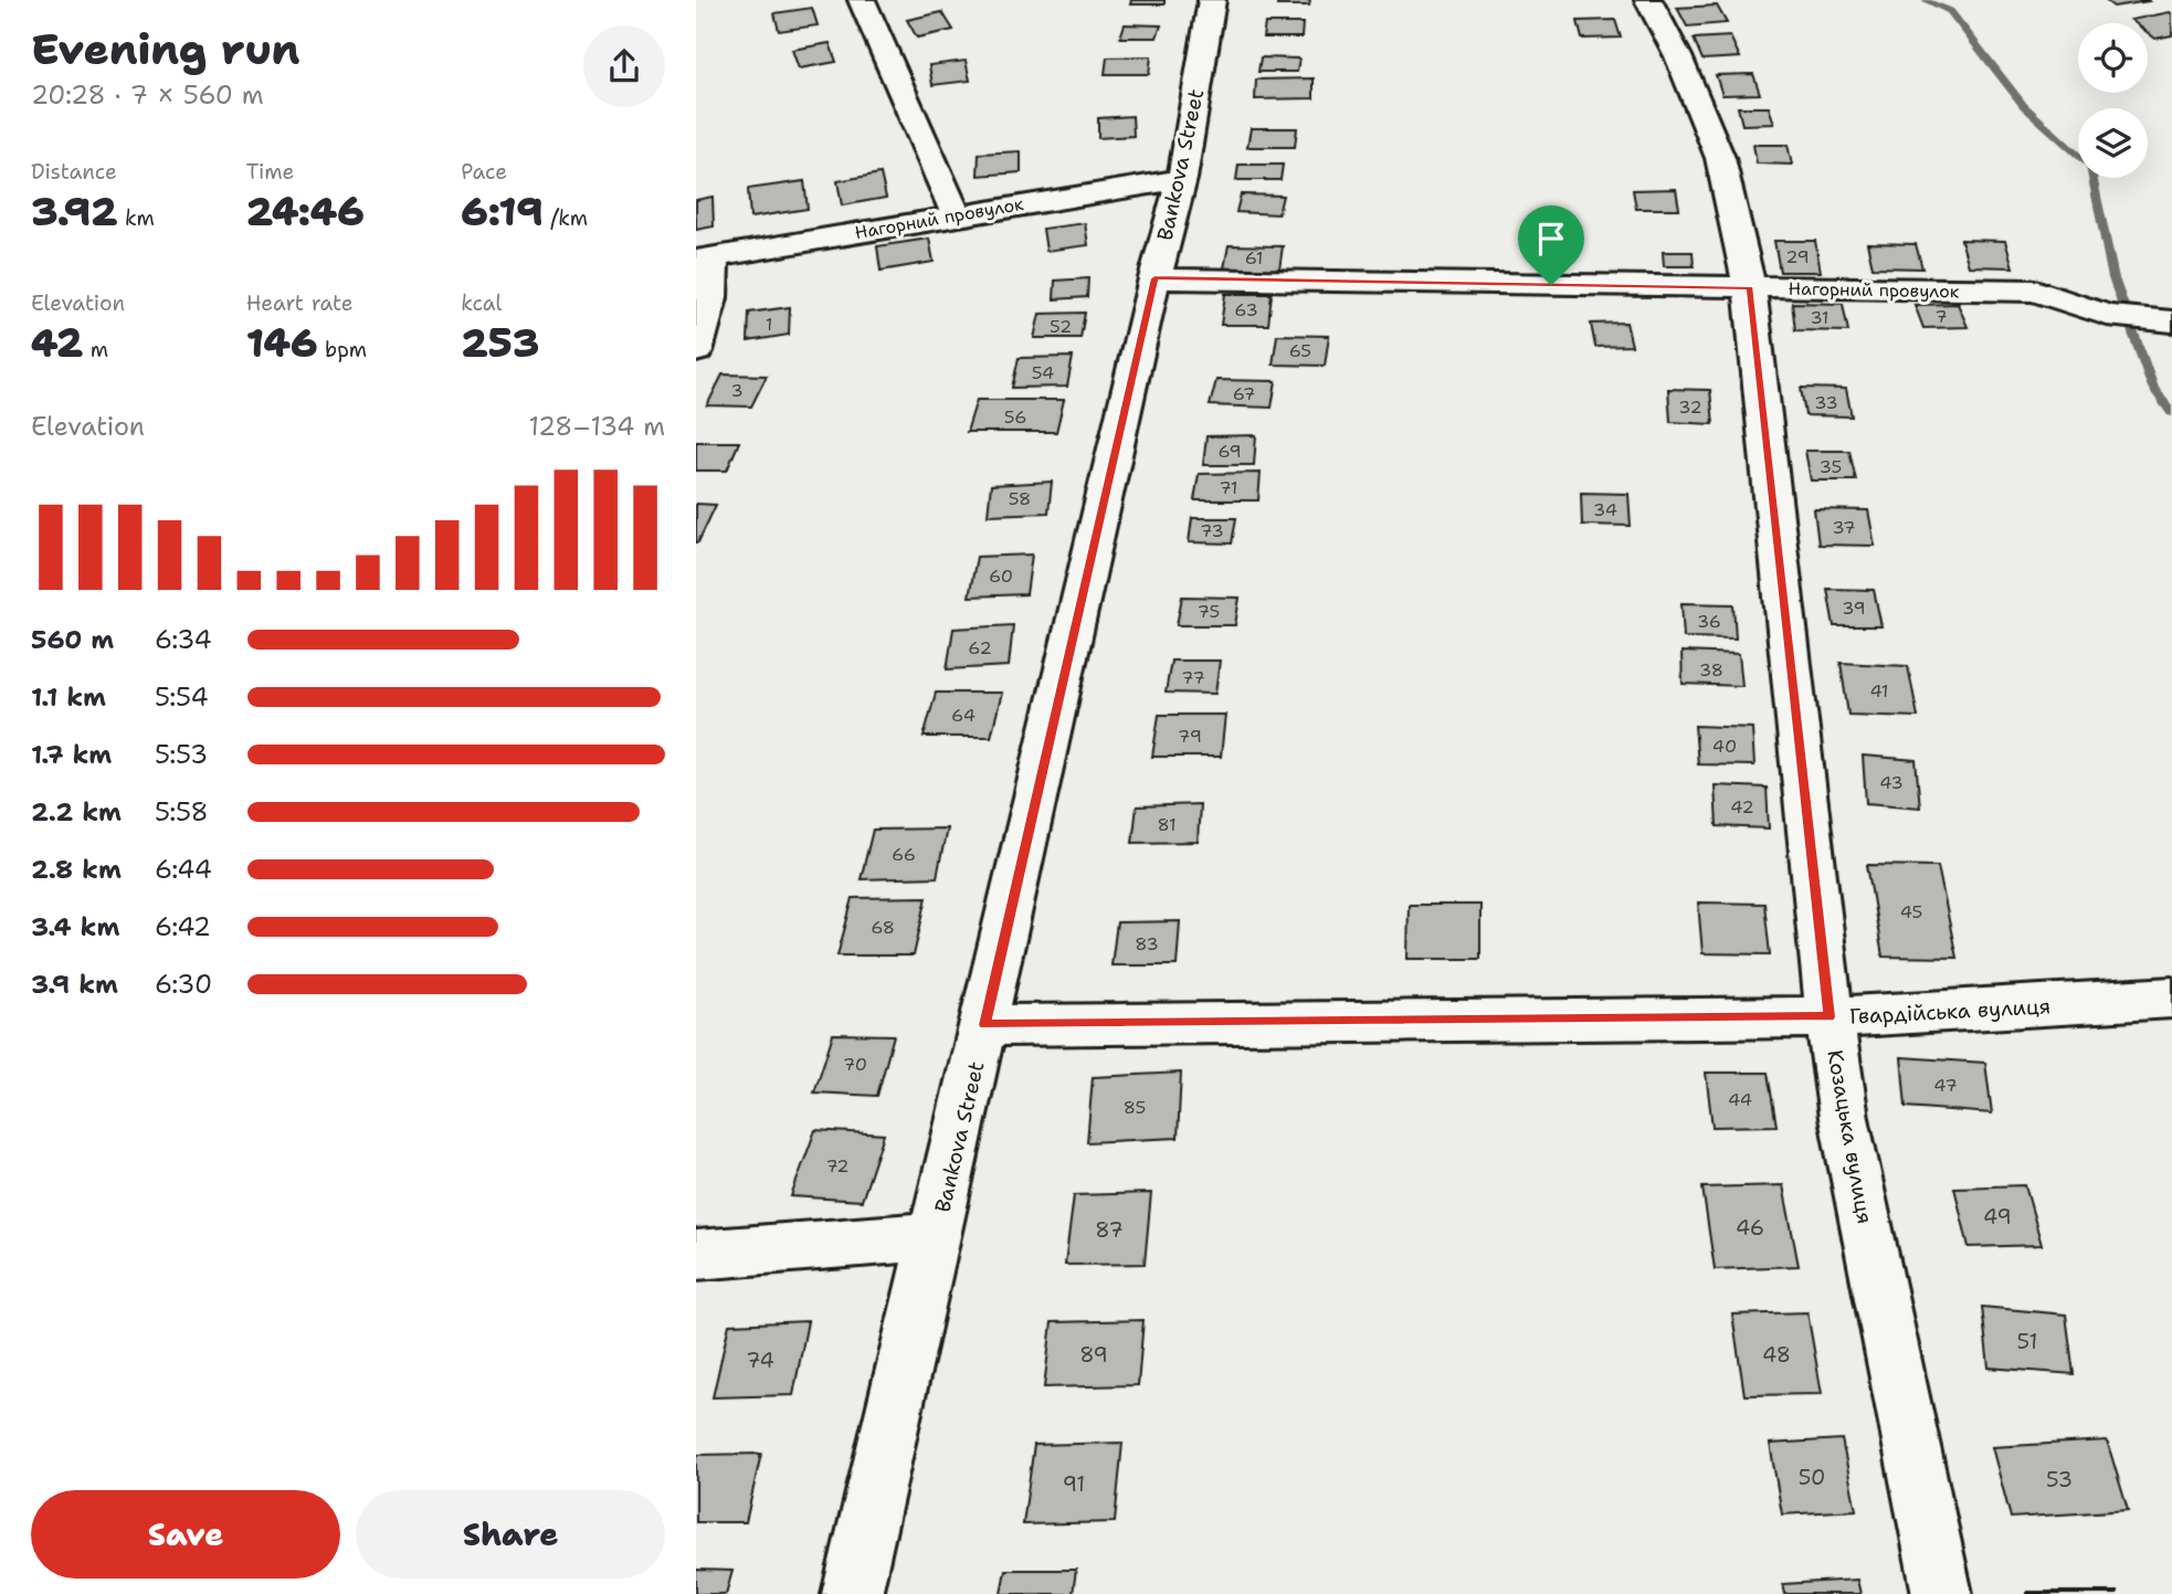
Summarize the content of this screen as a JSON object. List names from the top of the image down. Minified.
{"streets":{"street":["Bankova Street","Нагорний провулок","Гвардійська вулиця","Козацька вулиця"]},"crossings":[["Bankova Street","Нагорний провулок"],["Bankova Street","Гвардійська вулиця"],["Нагорний провулок","Козацька вулиця"],["Гвардійська вулиця","Козацька вулиця"]],"house_numbers":["29","61","63","7","31","1","52","65","54","3","67","33","32","56","69","35","71","58","34","37","73","60","39","75","36","62","38","77","41","64","79","40","43","42","81","66","45","68","83","70","47","44","85","72","49","46","87","51","89","48","74","50","53","91"],"page":{"heading":["Evening run","20:28 · 7 × 560 m"],"stats":[["Distance","3.92 km"],["Time","24:46"],["Pace","6:19 /km"],["Elevation","42 m"],["Heart rate","146 bpm"],["kcal","253"]],"chart":["Elevation","128–134 m"],"list":[{"name":"560 m","note":"6:34"},{"name":"1.1 km","note":"5:54"},{"name":"1.7 km","note":"5:53"},{"name":"2.2 km","note":"5:58"},{"name":"2.8 km","note":"6:44"},{"name":"3.4 km","note":"6:42"},{"name":"3.9 km","note":"6:30"}],"buttons":["Save","Share"]}}
